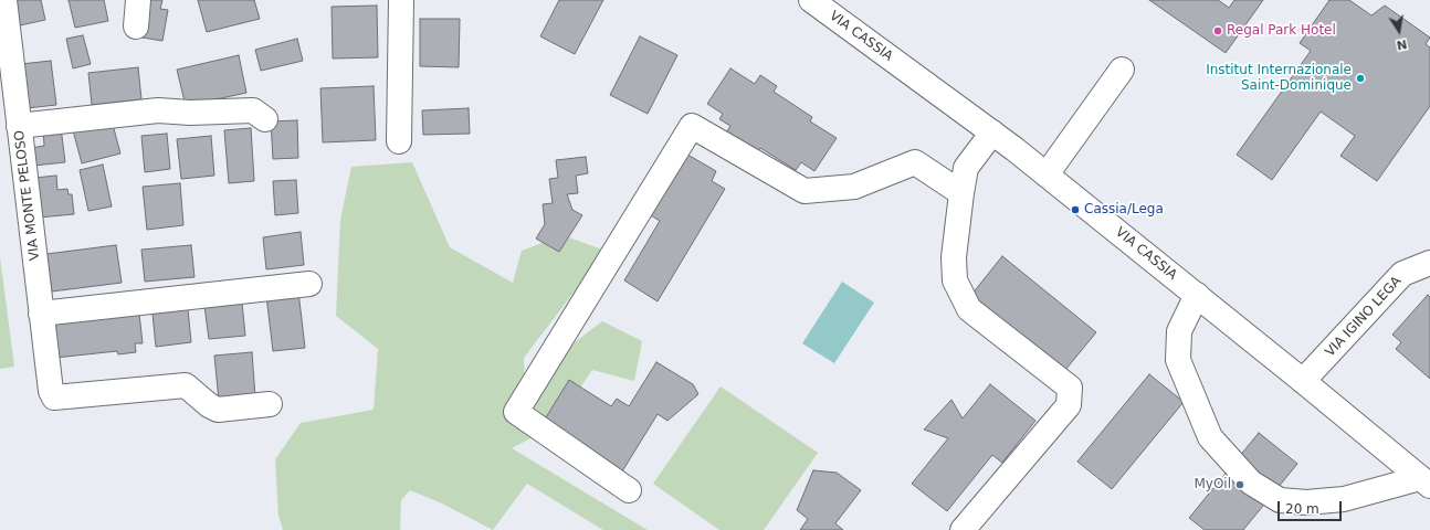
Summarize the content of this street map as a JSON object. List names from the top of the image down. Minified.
{"streets":{"street":["VIA CASSIA","VIA MONTE PELOSO","VIA IGINO LEGA"]},"crossings":[["VIA CASSIA","VIA IGINO LEGA"]],"places":["Regal Park Hotel","Institut Internazionale Saint-Dominique","Cassia/Lega","MyOil"],"scale_bar":"20 m","north":"bottom"}
